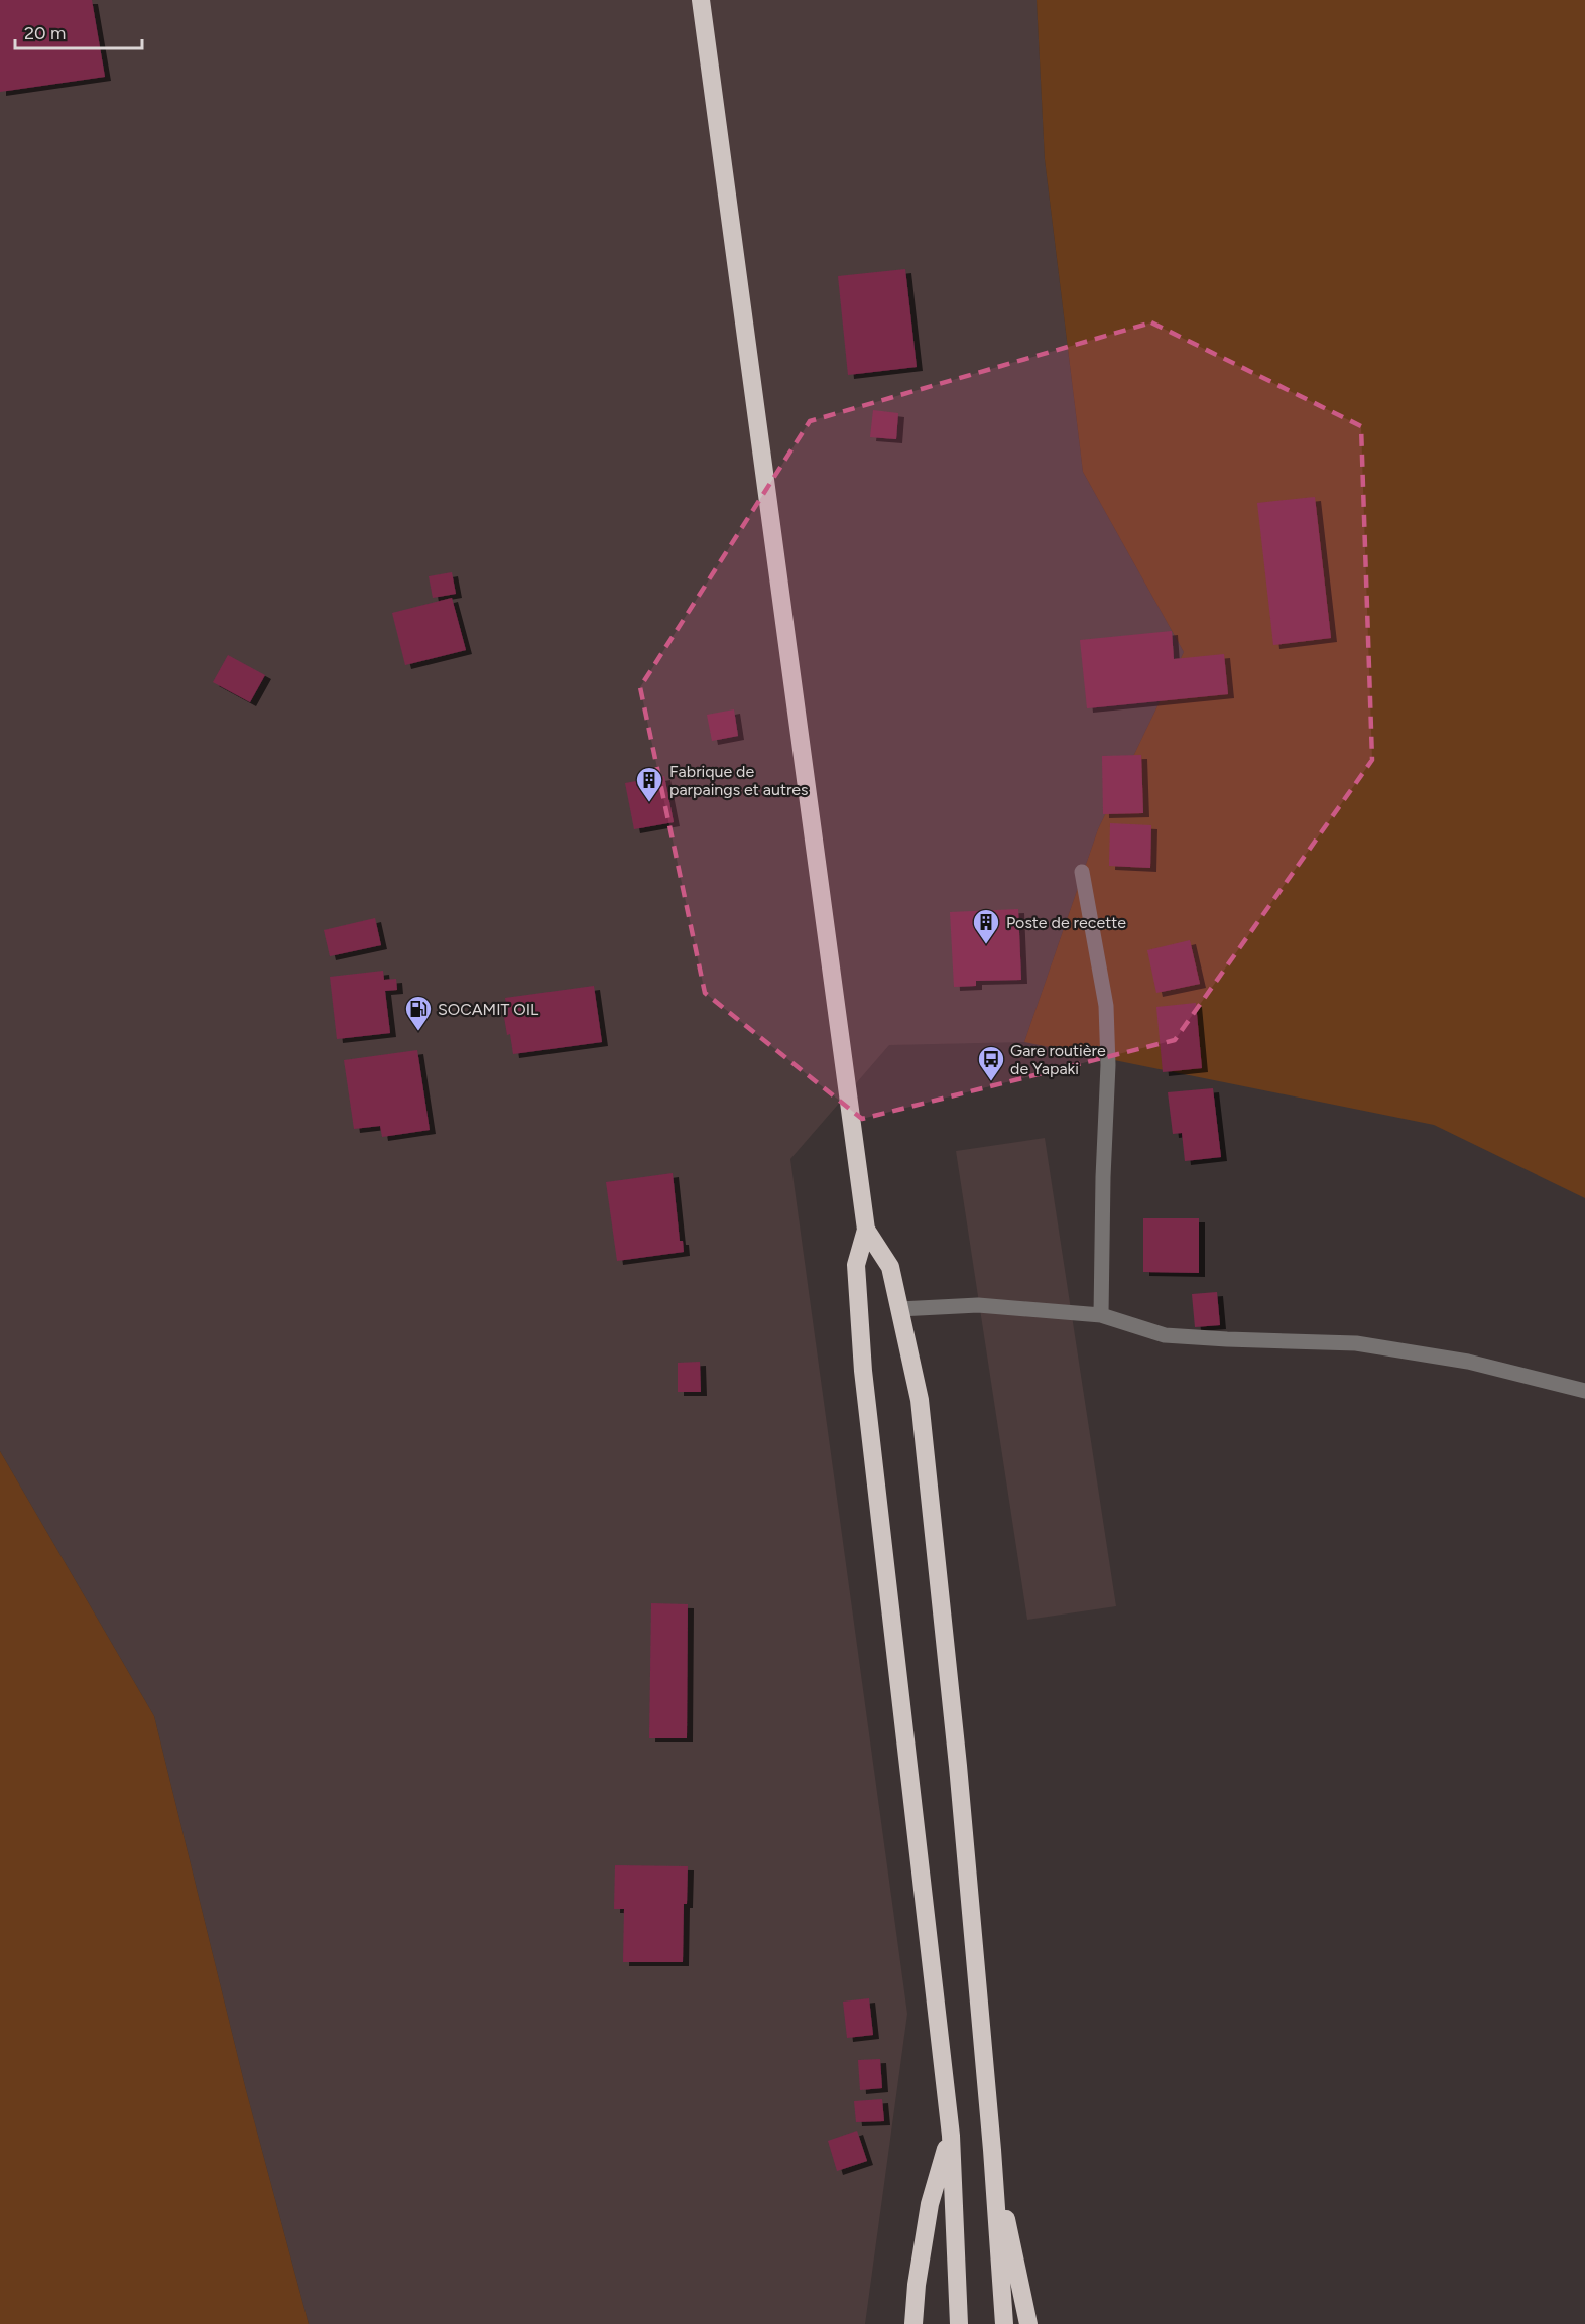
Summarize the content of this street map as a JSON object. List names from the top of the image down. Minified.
{"places":{"building":["Fabrique de parpaings et autres","Poste de recette"],"fuel station":["SOCAMIT OIL"],"bus stop":["Gare routière de Yapaki"]},"scale_bar":"20 m"}
